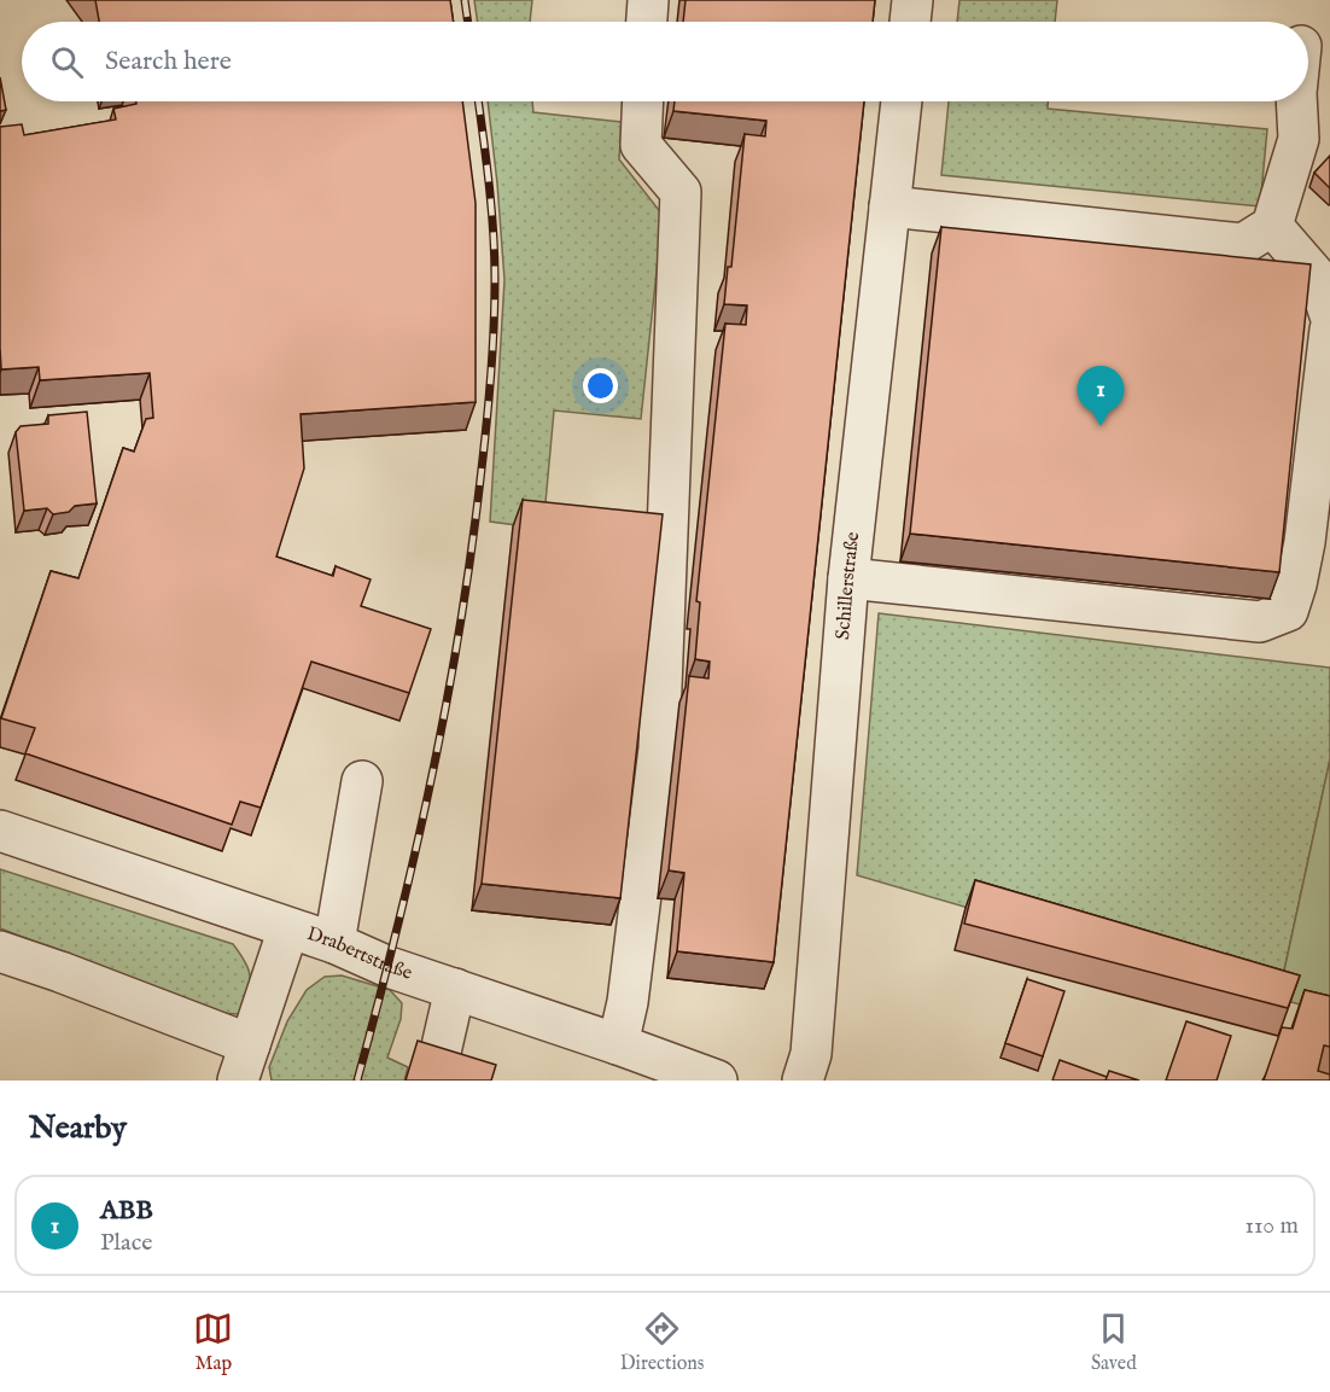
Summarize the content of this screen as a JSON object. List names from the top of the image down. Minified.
{"streets":{"street":["Schillerstraße","Drabertstraße"]},"page":{"search":"Search here","pins":"1","heading":"Nearby","list":[{"mark":"1","name":"ABB","note":"Place","value":"110 m"}],"nav":["Map","Directions","Saved"]}}
